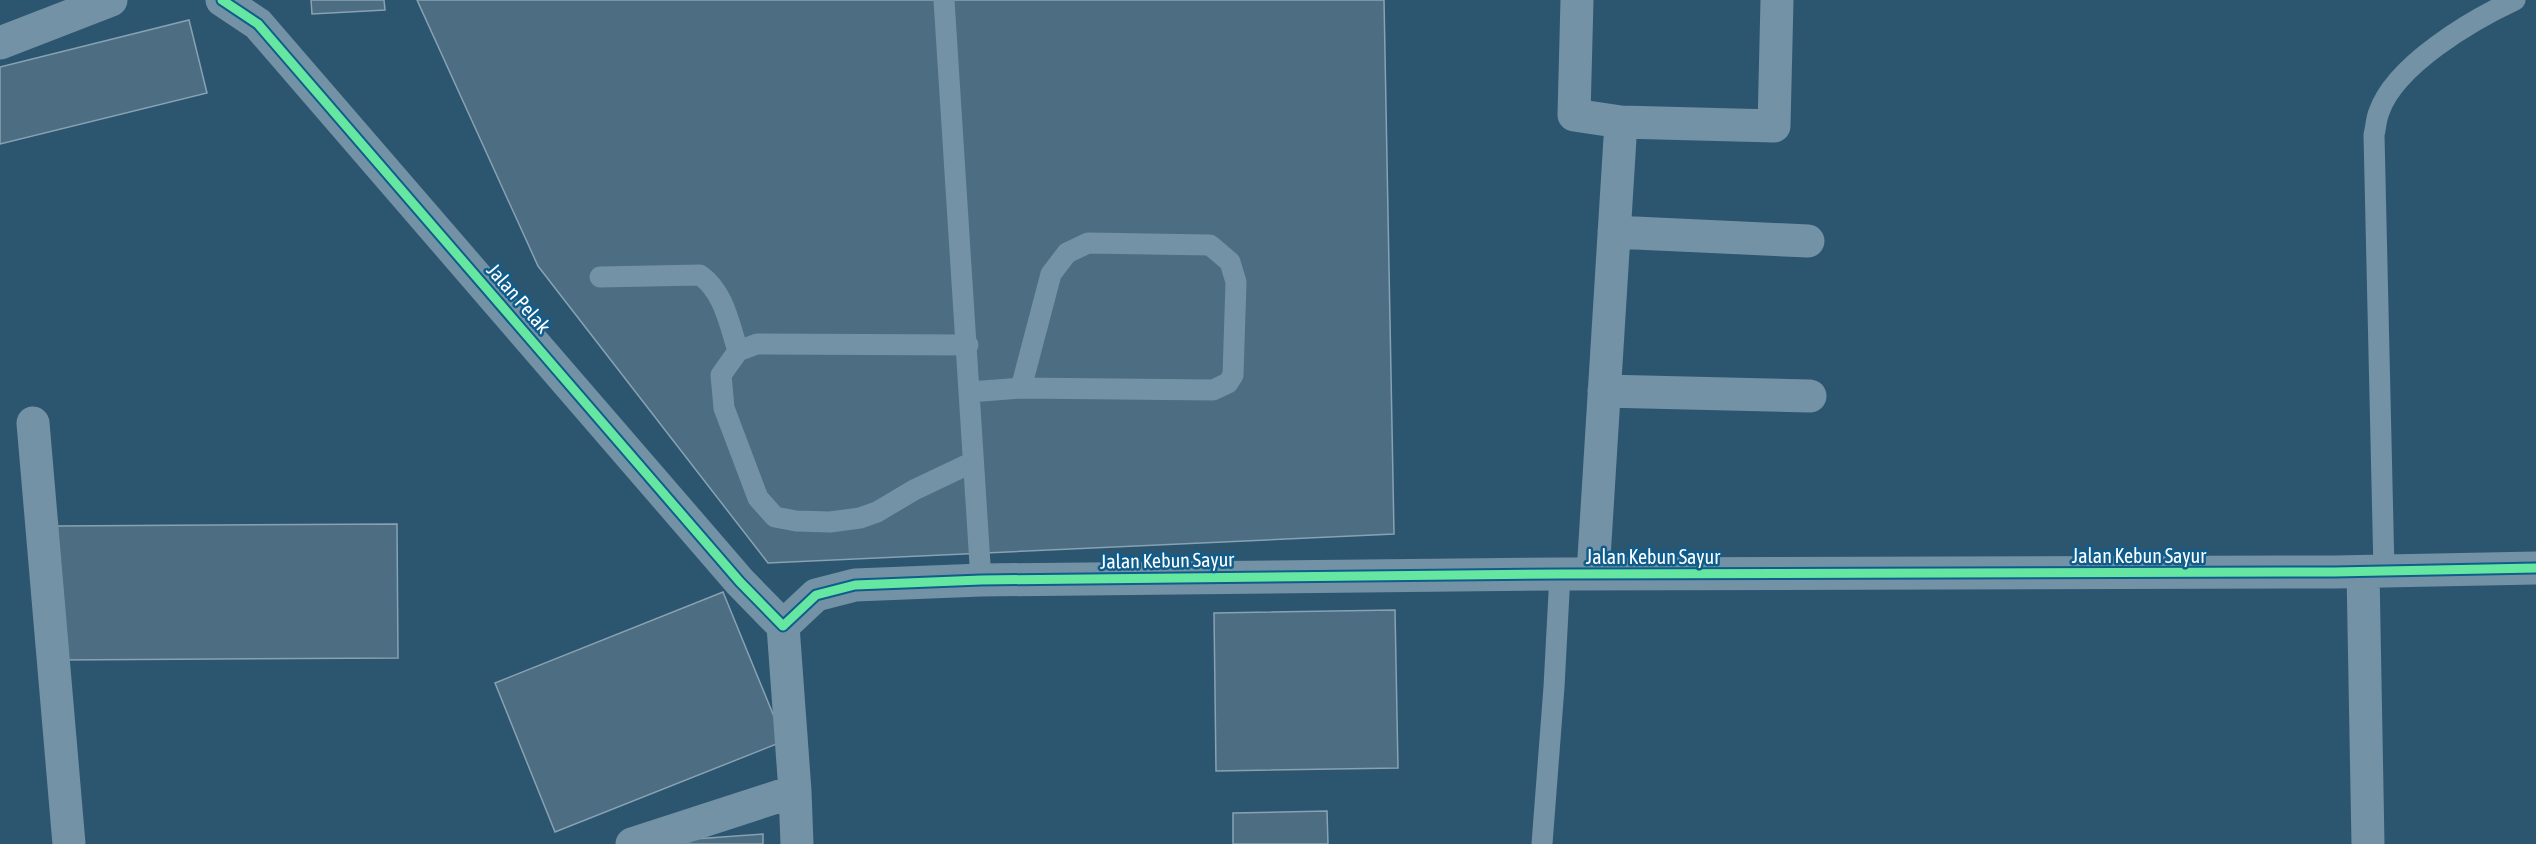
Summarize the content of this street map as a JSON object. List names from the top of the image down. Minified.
{"streets":{"street":["Jalan Pelak","Jalan Kebun Sayur"]},"crossings":[["Jalan Pelak","Jalan Kebun Sayur"]]}
